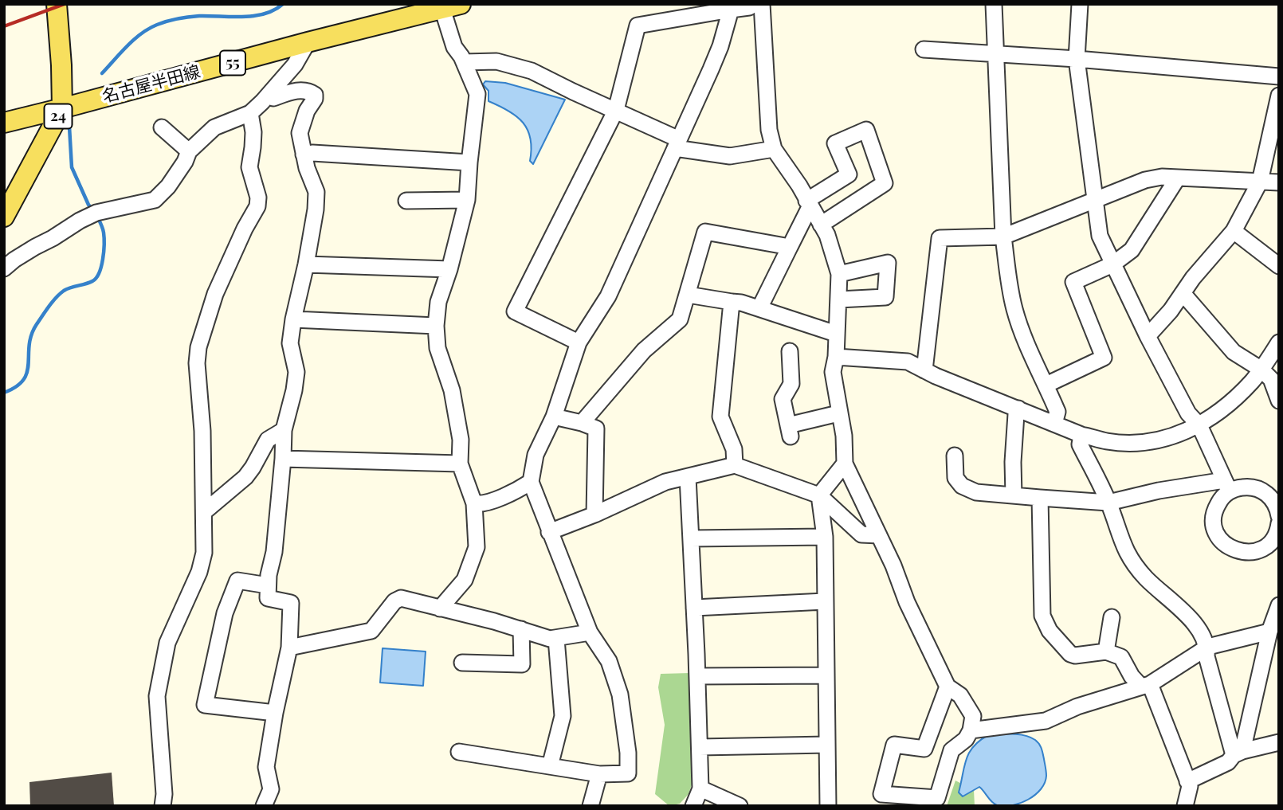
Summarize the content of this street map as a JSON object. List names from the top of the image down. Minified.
{"streets":{"main road":["55","名古屋半田線","24"]},"crossings":[["名古屋半田線","24"]]}
